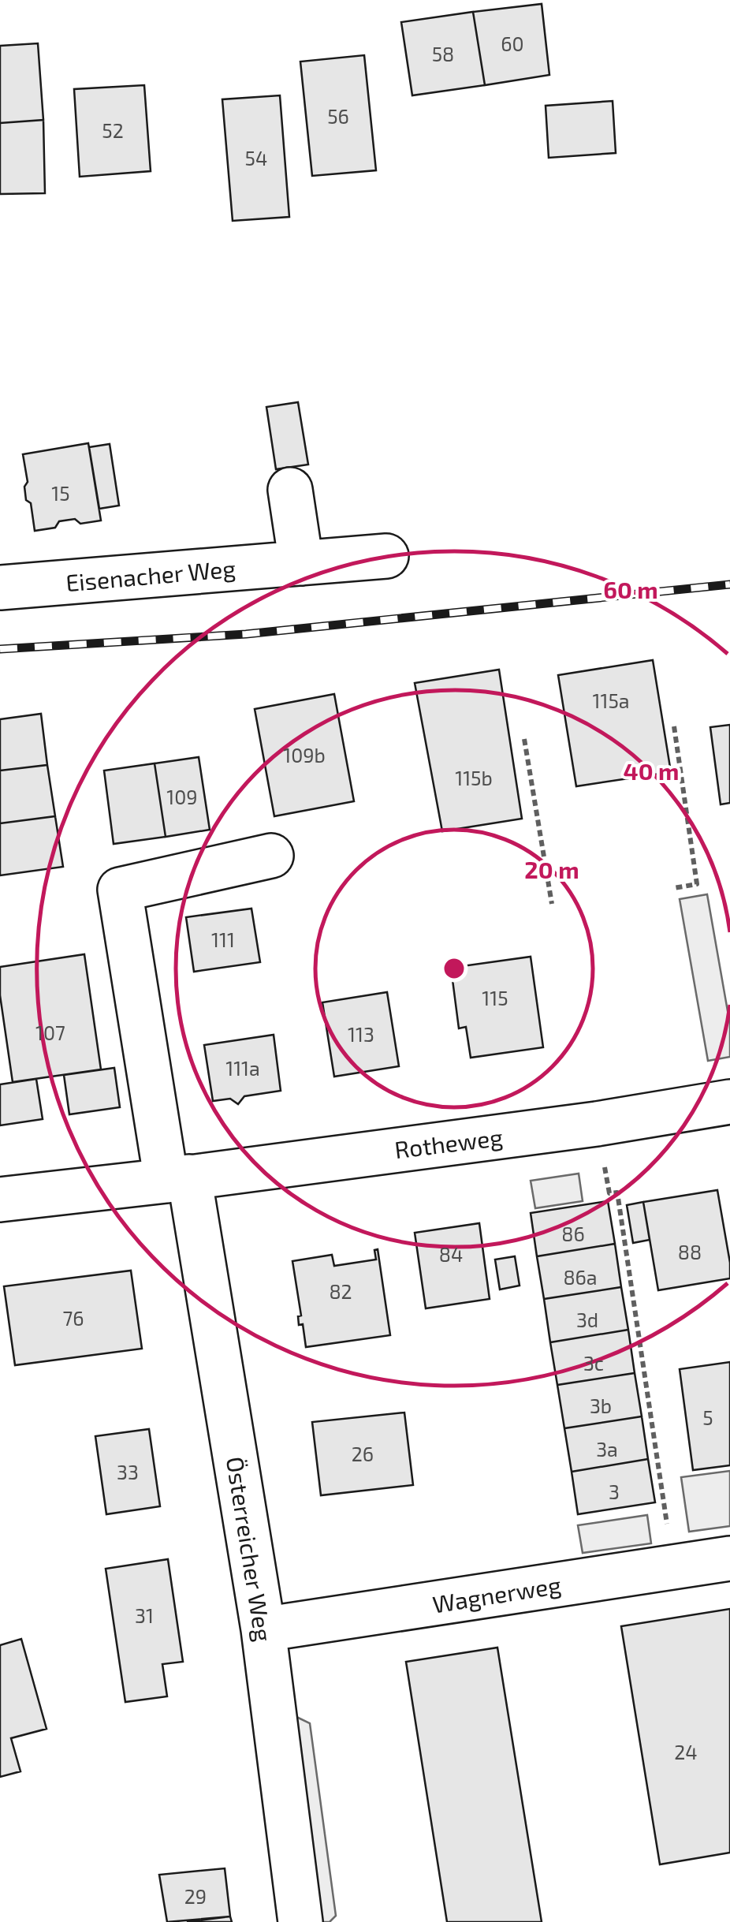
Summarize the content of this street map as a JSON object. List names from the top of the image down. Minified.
{"streets":{"street":["Eisenacher Weg","Rotheweg","Österreicher Weg","Wagnerweg"]},"crossings":[["Rotheweg","Österreicher Weg"],["Österreicher Weg","Wagnerweg"]],"house_numbers":["60","58","56","52","54","15","115a","109b","115b","109","111","115","107","113","111a","86","88","84","86a","82","76","3d","3c","3b","5","3a","26","33","3","31","24","29"],"rings":["60 m","40 m","20 m"]}
